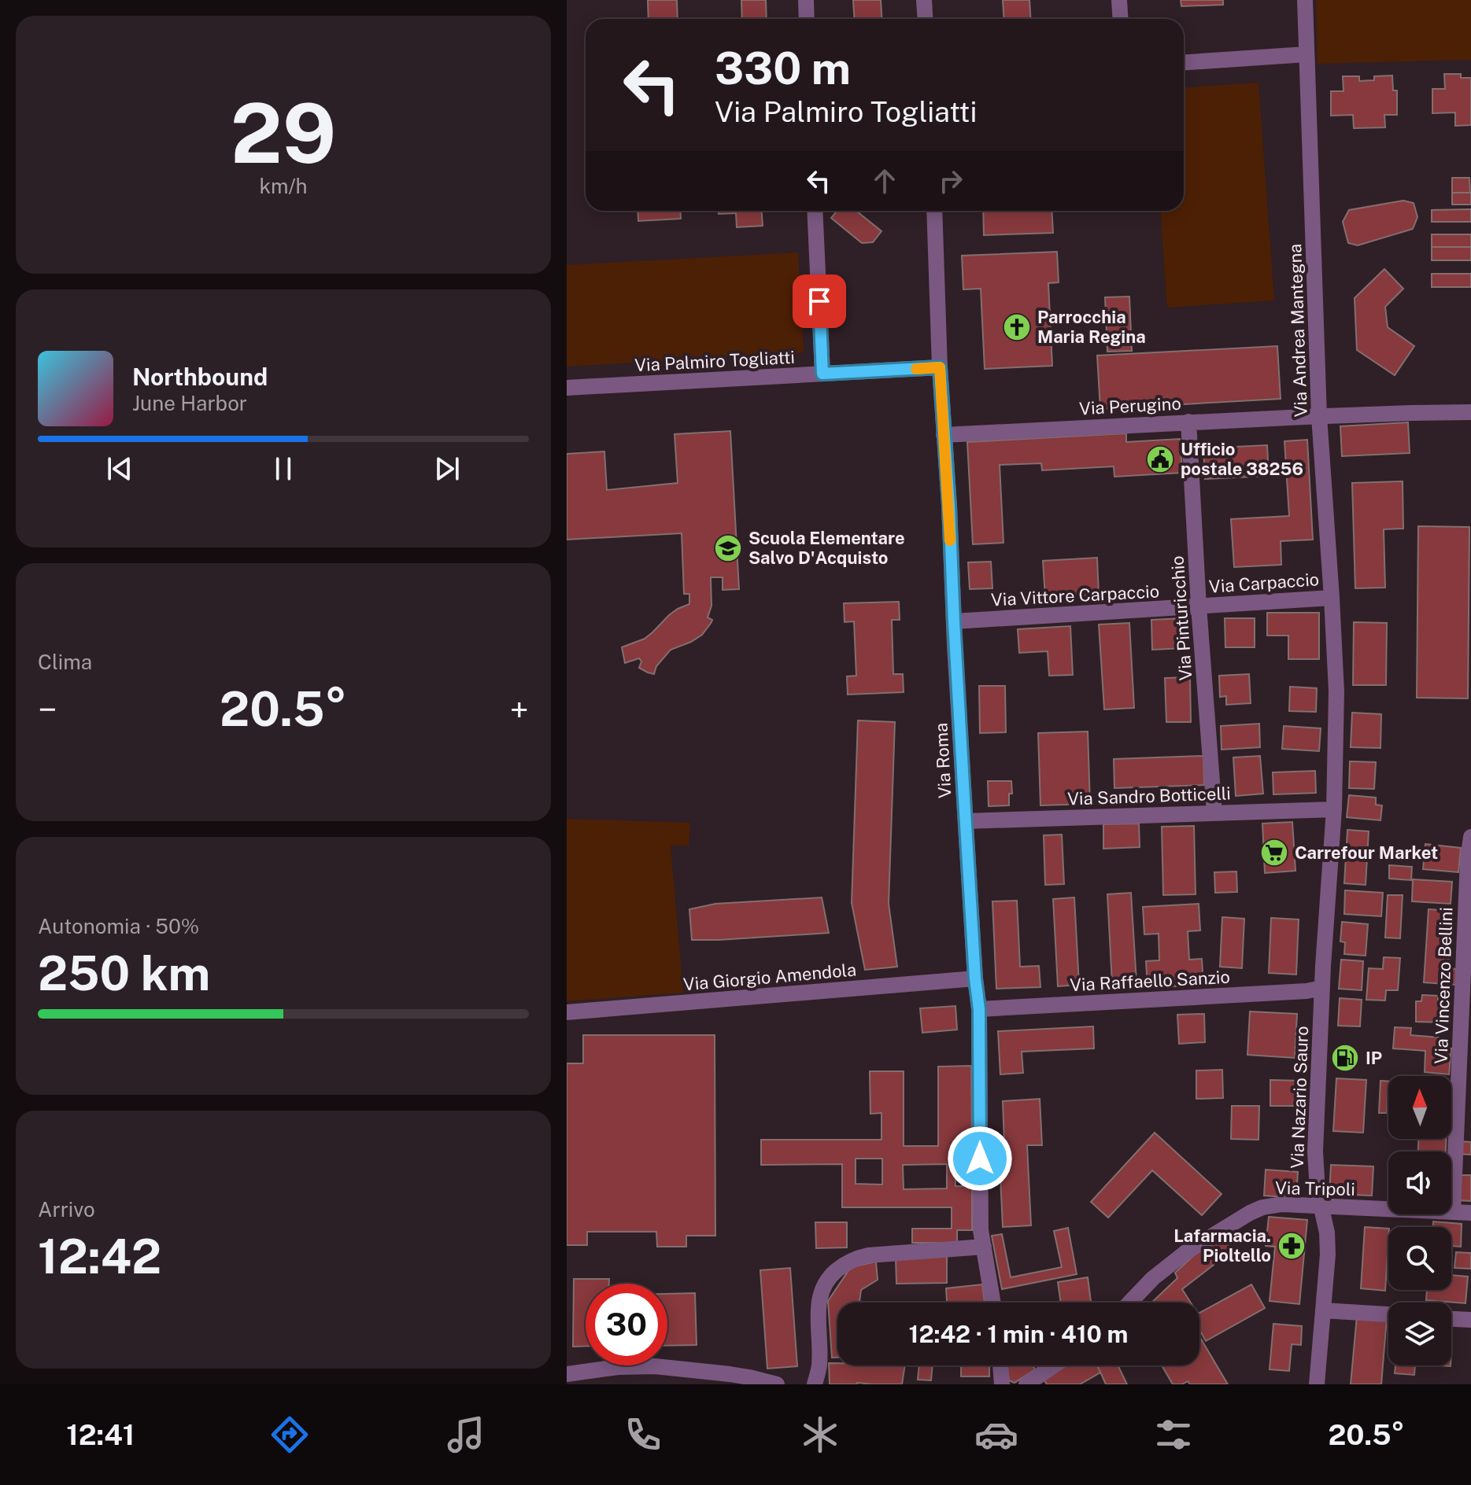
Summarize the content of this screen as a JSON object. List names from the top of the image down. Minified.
{"streets":{"street":["Via Andrea Mantegna","Via Palmiro Togliatti","Via Perugino","Via Carpaccio","Via Vittore Carpaccio","Via Pinturicchio","Via Roma","Via Sandro Botticelli","Via Giorgio Amendola","Via Raffaello Sanzio","Via Vincenzo Bellini","Via Nazario Sauro","Via Tripoli"]},"crossings":[["Via Andrea Mantegna","Via Perugino"],["Via Andrea Mantegna","Via Carpaccio"],["Via Andrea Mantegna","Via Sandro Botticelli"],["Via Andrea Mantegna","Via Nazario Sauro"],["Via Palmiro Togliatti","Via Roma"],["Via Perugino","Via Pinturicchio"],["Via Perugino","Via Roma"],["Via Carpaccio","Via Vittore Carpaccio"],["Via Carpaccio","Via Pinturicchio"],["Via Vittore Carpaccio","Via Pinturicchio"],["Via Vittore Carpaccio","Via Roma"],["Via Pinturicchio","Via Sandro Botticelli"],["Via Roma","Via Sandro Botticelli"],["Via Roma","Via Giorgio Amendola"],["Via Roma","Via Raffaello Sanzio"],["Via Sandro Botticelli","Via Nazario Sauro"],["Via Raffaello Sanzio","Via Nazario Sauro"],["Via Vincenzo Bellini","Via Tripoli"],["Via Nazario Sauro","Via Tripoli"]],"places":{"church":["Parrocchia Maria Regina"],"public building":["Ufficio postale 38256"],"school or university":["Scuola Elementare Salvo D'Acquisto"],"supermarket":["Carrefour Market"],"fuel station":["IP"],"pharmacy":["Lafarmacia. Pioltello"]},"north":"top","page":{"tile":[["29","km/h"],"Clima",["Autonomia · 50%","250 km"],["Arrivo","12:42"]],"turn":["330 m","Via Palmiro Togliatti"],"song":["Northbound","June Harbor"],"heat":["−","20.5°","+"],"limit":"30","trip":"12:42 · 1 min · 410 m","tabs":["12:41","20.5°"]}}
